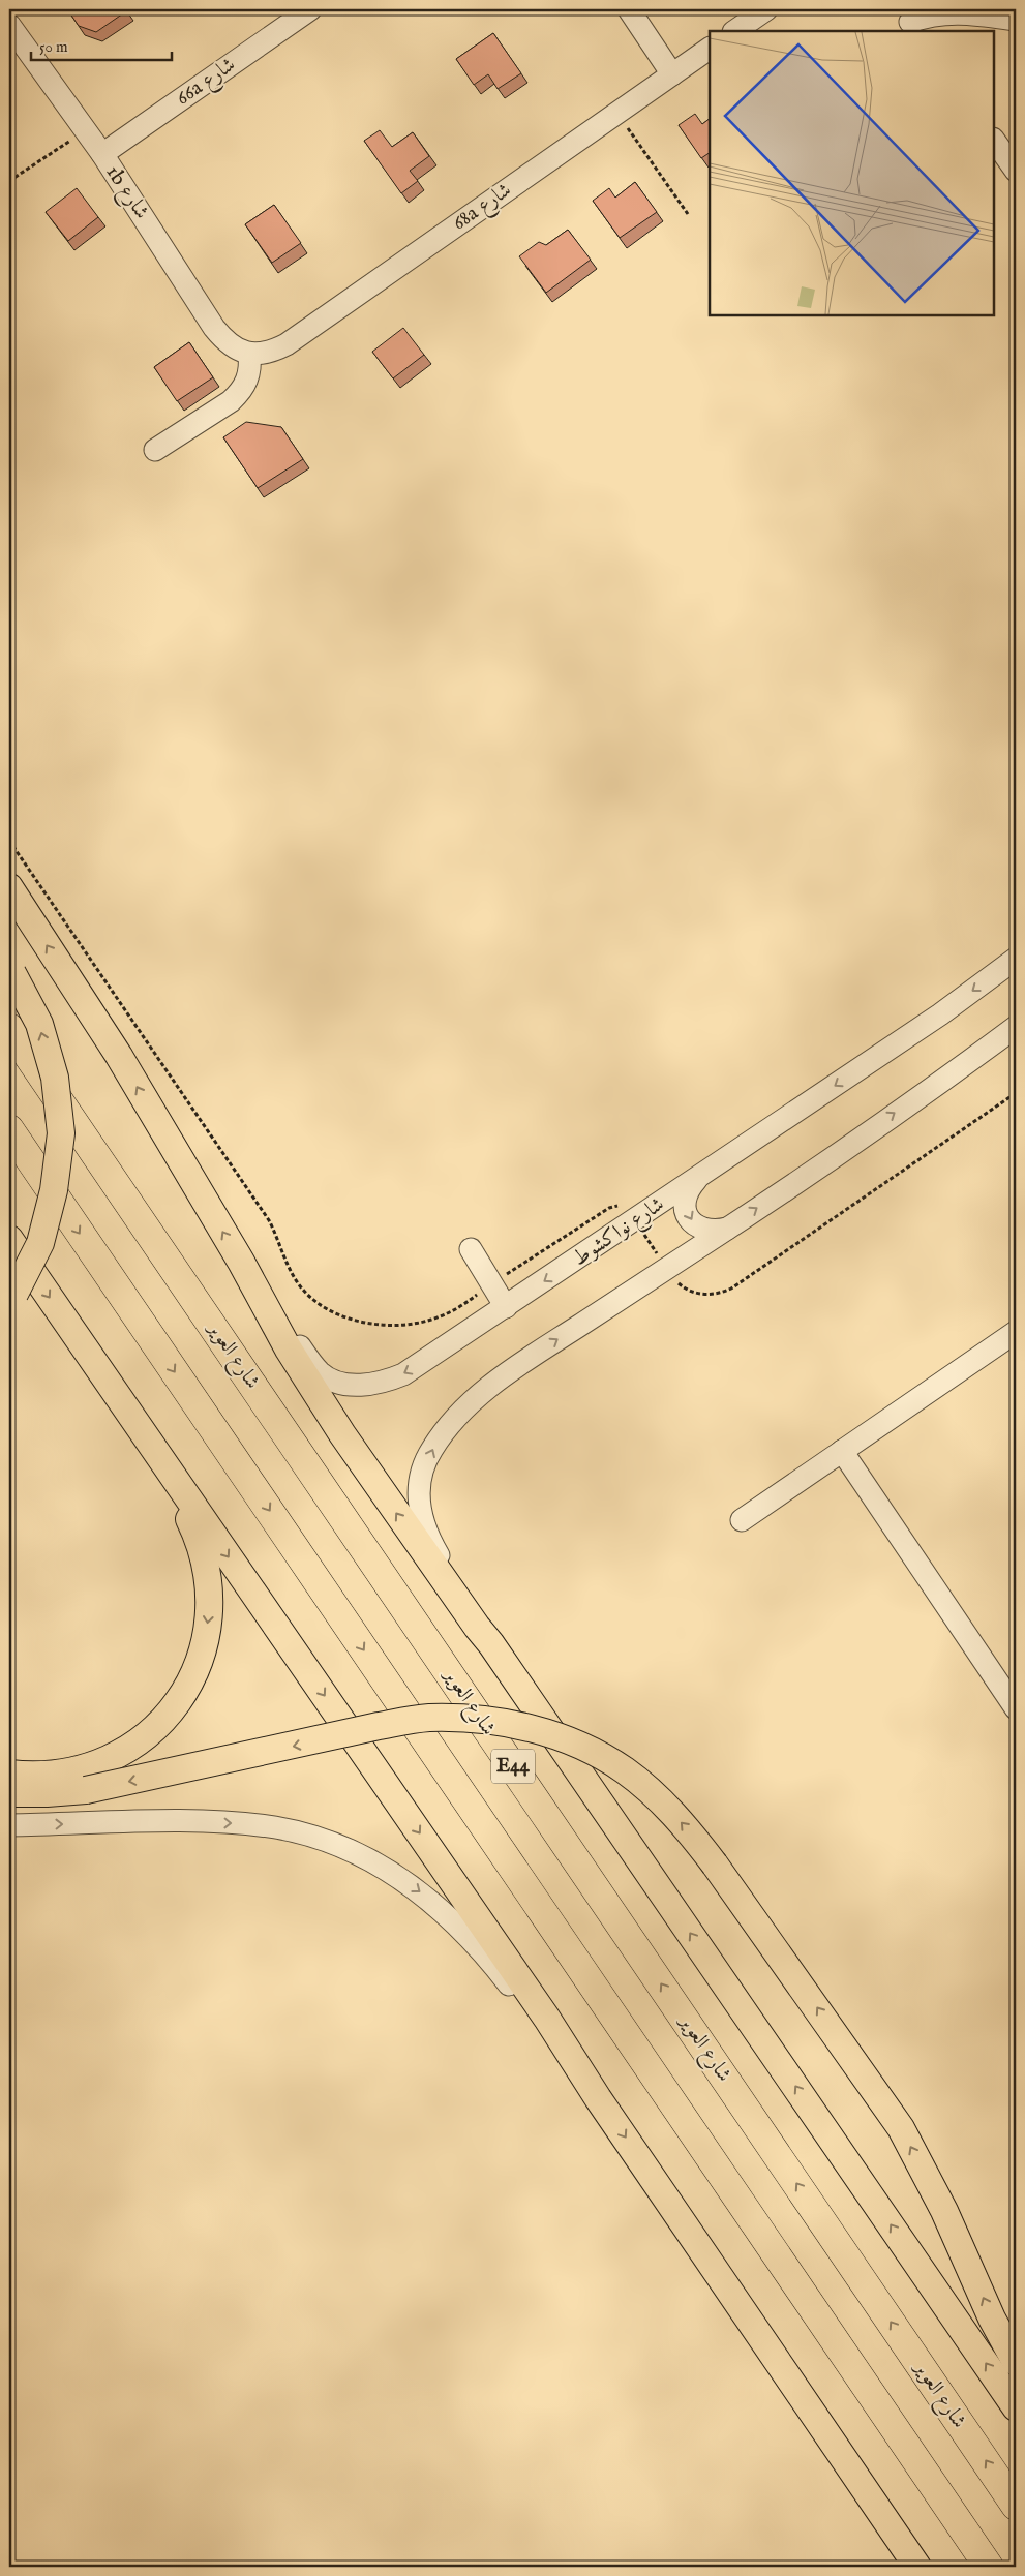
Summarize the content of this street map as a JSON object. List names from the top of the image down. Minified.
{"streets":{"highway":["شارع العوير","E44"],"street":["66a شارع","1b شارع","68a شارع","شارع نواكشوط"]},"crossings":[["66a شارع","1b شارع"],["1b شارع","68a شارع"]],"scale_bar":"50 m"}
